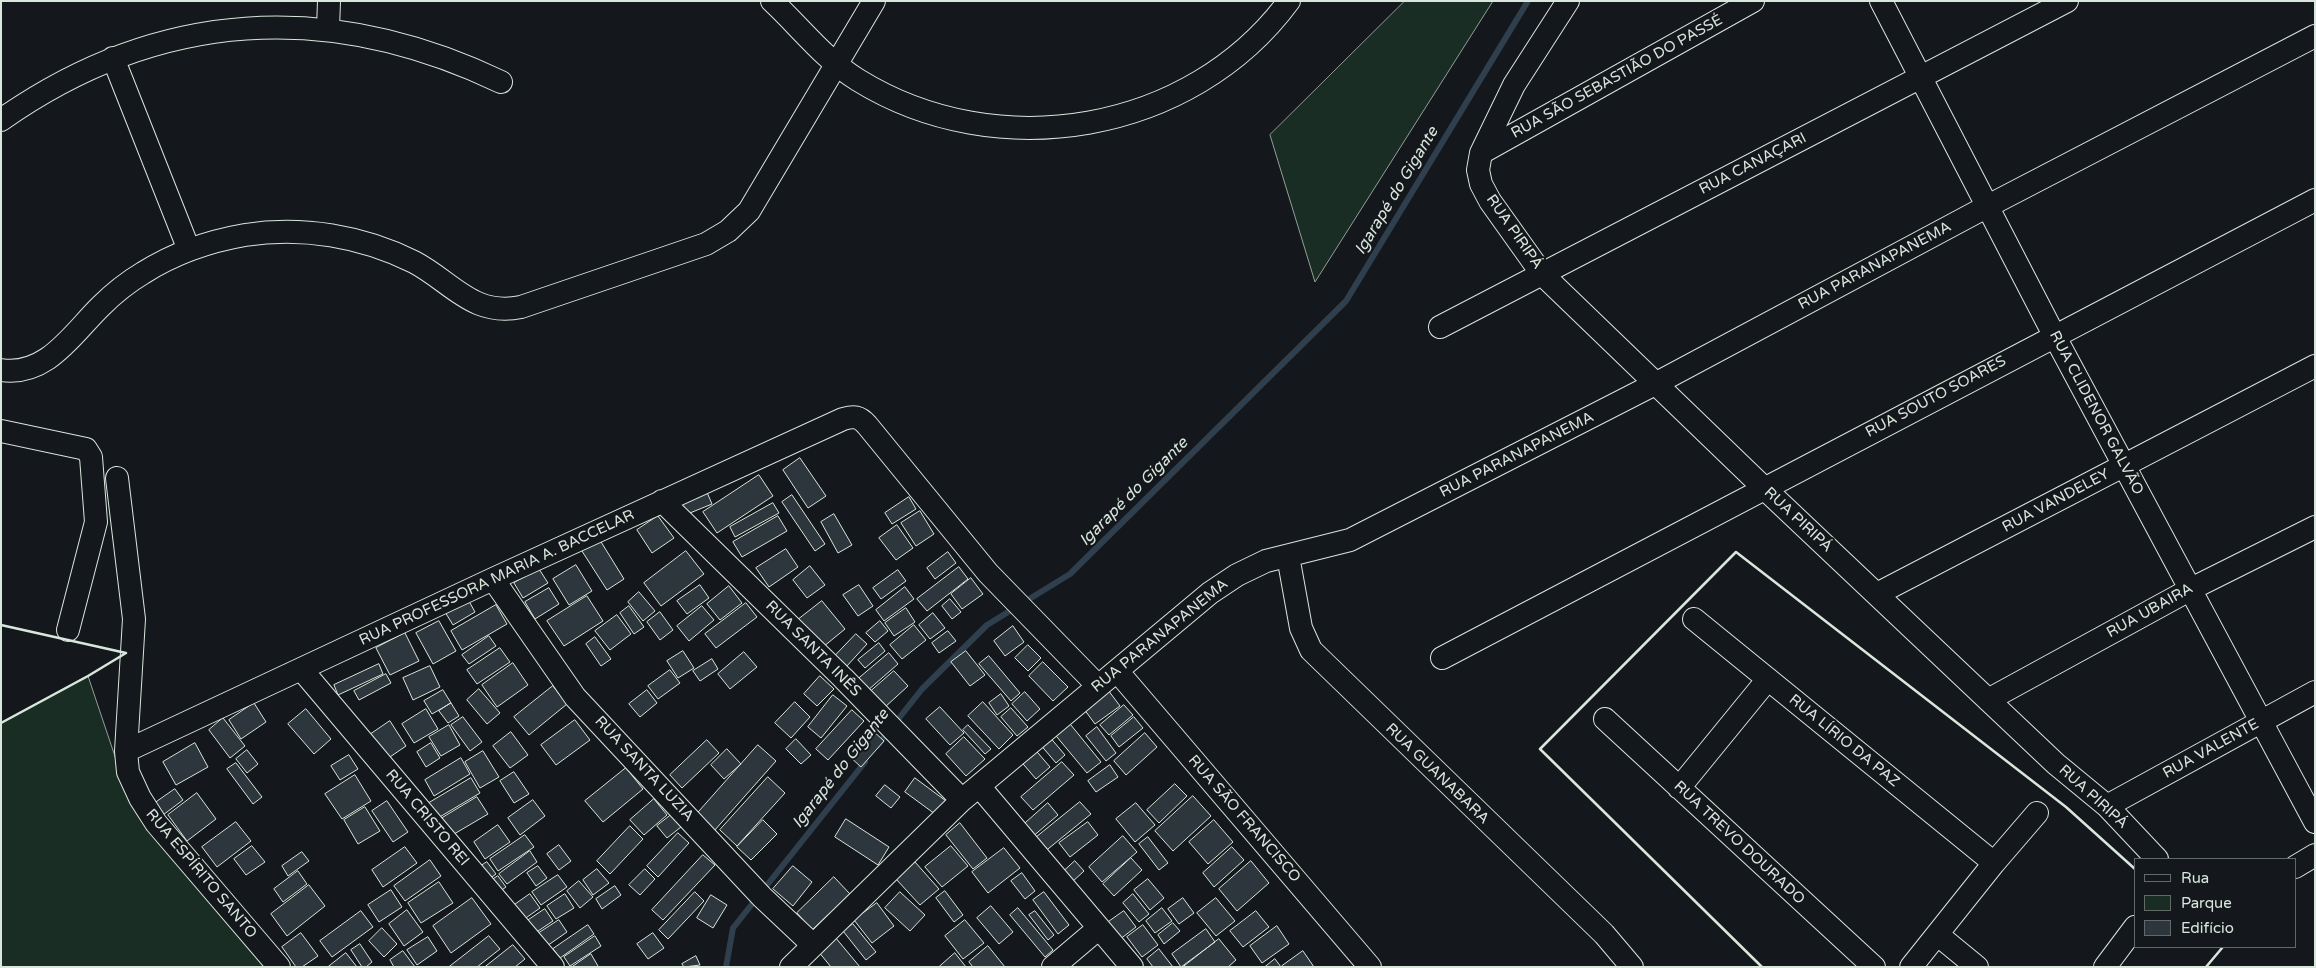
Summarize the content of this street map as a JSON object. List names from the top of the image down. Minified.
{"streets":{"street":["RUA SÃO SEBASTIÃO DO PASSÉ","RUA CANAÇARI","RUA PIRIPÁ","RUA PARANAPANEMA","RUA SOUTO SOARES","RUA CLIDENOR GALVÃO","RUA VANDELEY","RUA PROFESSORA MARIA A. BACCELAR","RUA UBAIRA","RUA SANTA INÊS","RUA LÍRIO DA PAZ","RUA VALENTE","RUA SANTA LUZIA","RUA GUANABARA","RUA CRISTO REI","RUA SÃO FRANCISCO","RUA TREVO DOURADO","RUA ESPÍRITO SANTO"]},"crossings":[["RUA SÃO SEBASTIÃO DO PASSÉ","RUA PIRIPÁ"],["RUA CANAÇARI","RUA PIRIPÁ"],["RUA CANAÇARI","RUA CLIDENOR GALVÃO"],["RUA PIRIPÁ","RUA PARANAPANEMA"],["RUA PIRIPÁ","RUA SOUTO SOARES"],["RUA PIRIPÁ","RUA VANDELEY"],["RUA PIRIPÁ","RUA UBAIRA"],["RUA PIRIPÁ","RUA VALENTE"],["RUA PARANAPANEMA","RUA CLIDENOR GALVÃO"],["RUA PARANAPANEMA","RUA PROFESSORA MARIA A. BACCELAR"],["RUA PARANAPANEMA","RUA SANTA INÊS"],["RUA PARANAPANEMA","RUA SANTA LUZIA"],["RUA PARANAPANEMA","RUA GUANABARA"],["RUA PARANAPANEMA","RUA SÃO FRANCISCO"],["RUA SOUTO SOARES","RUA CLIDENOR GALVÃO"],["RUA CLIDENOR GALVÃO","RUA VANDELEY"],["RUA CLIDENOR GALVÃO","RUA UBAIRA"],["RUA CLIDENOR GALVÃO","RUA VALENTE"],["RUA PROFESSORA MARIA A. BACCELAR","RUA SANTA INÊS"],["RUA PROFESSORA MARIA A. BACCELAR","RUA SANTA LUZIA"],["RUA PROFESSORA MARIA A. BACCELAR","RUA CRISTO REI"],["RUA PROFESSORA MARIA A. BACCELAR","RUA ESPÍRITO SANTO"]],"water":["Igarapé do Gigante"],"legend":["Rua","Parque","Edifício"]}
